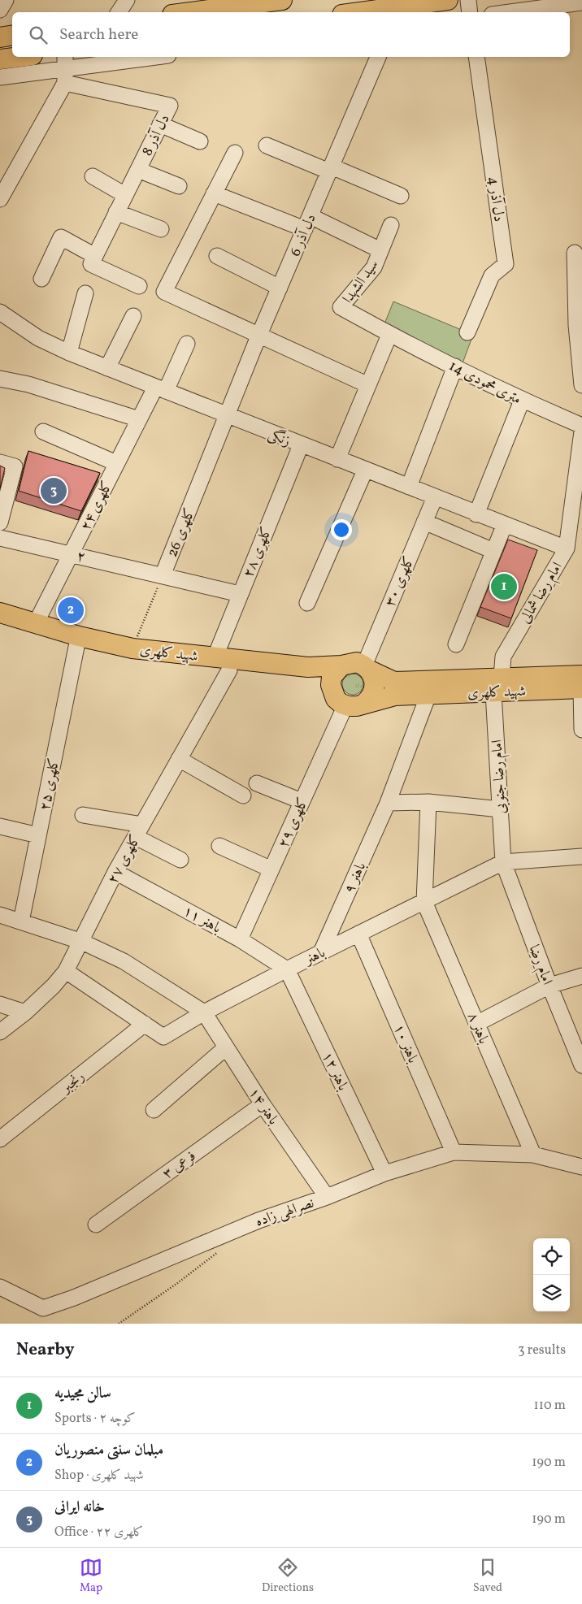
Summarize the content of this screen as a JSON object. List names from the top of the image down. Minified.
{"streets":{"main road":["شهید کلهری"],"street":["دل آذر 8","دل آذر 4","دل آذر 6","سید الشهدا","14 متری محمودی","زنگی","کلهری ۲۴","کلهری 26","کلهری ۲۸","۲","کلهری ۳۰","امام رضا شمالی","امام رضا جنوبی","کلهری ۲۵","کلهری ۲۹","کلهری ۲۷","باهنر ۹","باهنر ۱۱","باهنر","امام رضا","باهنر ۸","باهنر ۱۰","باهنر ۱۲","رنجبر","باهنر ۱۴","فرعی ۳","نصرالهی زاده"]},"crossings":[["دل آذر 6","زنگی"],["دل آذر 6","کلهری 26"],["سید الشهدا","14 متری محمودی"],["زنگی","کلهری ۲۴"],["زنگی","کلهری 26"],["زنگی","کلهری ۲۸"],["زنگی","کلهری ۳۰"],["زنگی","امام رضا شمالی"],["کلهری ۲۴","۲"],["کلهری ۲۴","شهید کلهری"],["کلهری 26","۲"],["کلهری 26","شهید کلهری"],["کلهری ۲۸","۲"],["کلهری ۲۸","شهید کلهری"],["کلهری ۲۸","کلهری ۲۷"],["کلهری ۳۰","شهید کلهری"],["کلهری ۳۰","کلهری ۲۹"],["امام رضا شمالی","شهید کلهری"],["امام رضا شمالی","امام رضا جنوبی"],["شهید کلهری","امام رضا جنوبی"],["شهید کلهری","کلهری ۲۵"],["شهید کلهری","کلهری ۲۹"],["شهید کلهری","کلهری ۲۷"],["شهید کلهری","باهنر ۹"],["امام رضا جنوبی","باهنر"],["امام رضا جنوبی","امام رضا"],["کلهری ۲۹","باهنر ۱۱"],["کلهری ۲۷","باهنر ۱۱"],["کلهری ۲۷","باهنر"],["باهنر ۹","باهنر"],["باهنر ۱۱","باهنر"],["باهنر ۱۱","باهنر ۱۲"],["باهنر","امام رضا"],["باهنر","باهنر ۸"],["باهنر","باهنر ۱۰"],["باهنر","باهنر ۱۲"],["باهنر","رنجبر"],["باهنر","باهنر ۱۴"],["باهنر ۸","نصرالهی زاده"],["باهنر ۱۰","نصرالهی زاده"],["باهنر ۱۲","نصرالهی زاده"],["باهنر ۱۴","فرعی ۳"],["باهنر ۱۴","نصرالهی زاده"]],"page":{"search":"Search here","pins":["3","1","2"],"heading":["Nearby","3 results"],"list":[{"mark":"1","name":"سالن مجیدیه","note":"Sports · ۲ کوچه","value":"110 m"},{"mark":"2","name":"مبلمان سنتی منصوریان","note":"Shop · شهید کلهری","value":"190 m"},{"mark":"3","name":"خانه ایرانی","note":"Office · کلهری ۲۲","value":"190 m"}],"nav":["Map","Directions","Saved"]}}
